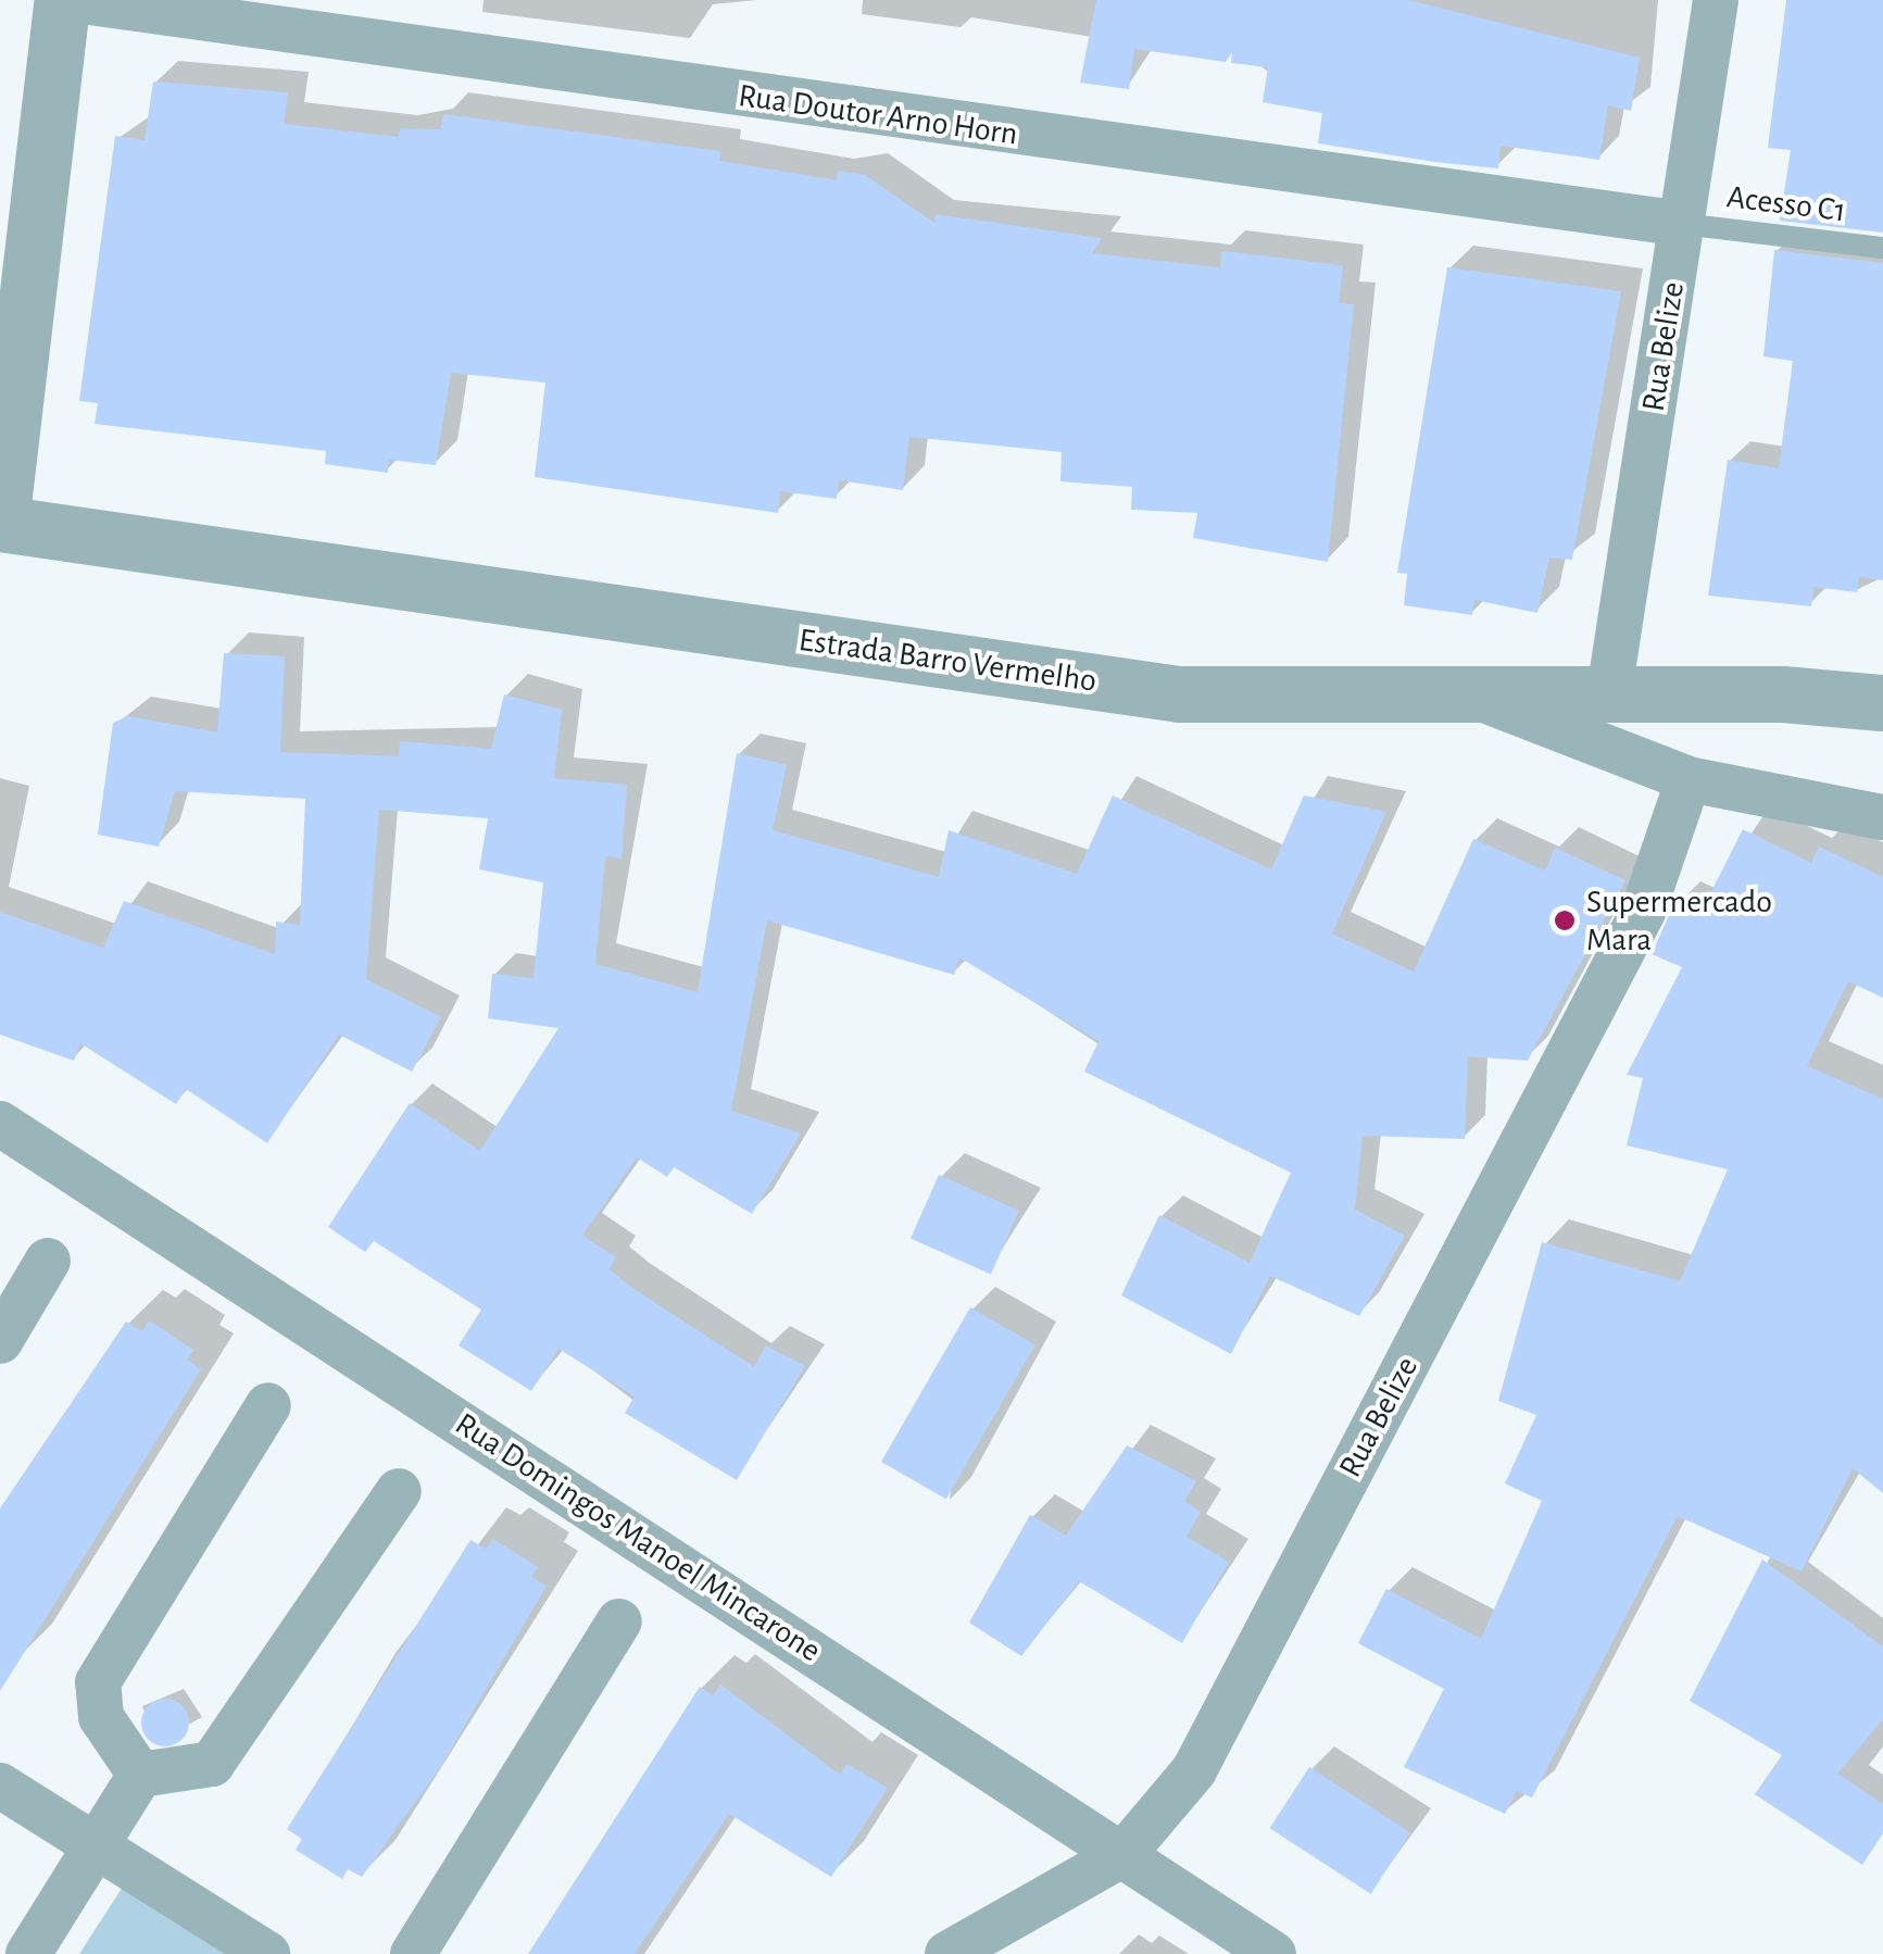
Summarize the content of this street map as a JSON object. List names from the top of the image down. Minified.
{"streets":{"street":["Rua Doutor Arno Horn","Rua Belize","Estrada Barro Vermelho","Rua Domingos Manoel Mincarone"],"lane":["Acesso C1"]},"crossings":[["Rua Doutor Arno Horn","Acesso C1"],["Rua Doutor Arno Horn","Rua Belize"],["Acesso C1","Rua Belize"],["Rua Belize","Estrada Barro Vermelho"],["Rua Belize","Rua Domingos Manoel Mincarone"]],"places":["Supermercado Mara"]}
